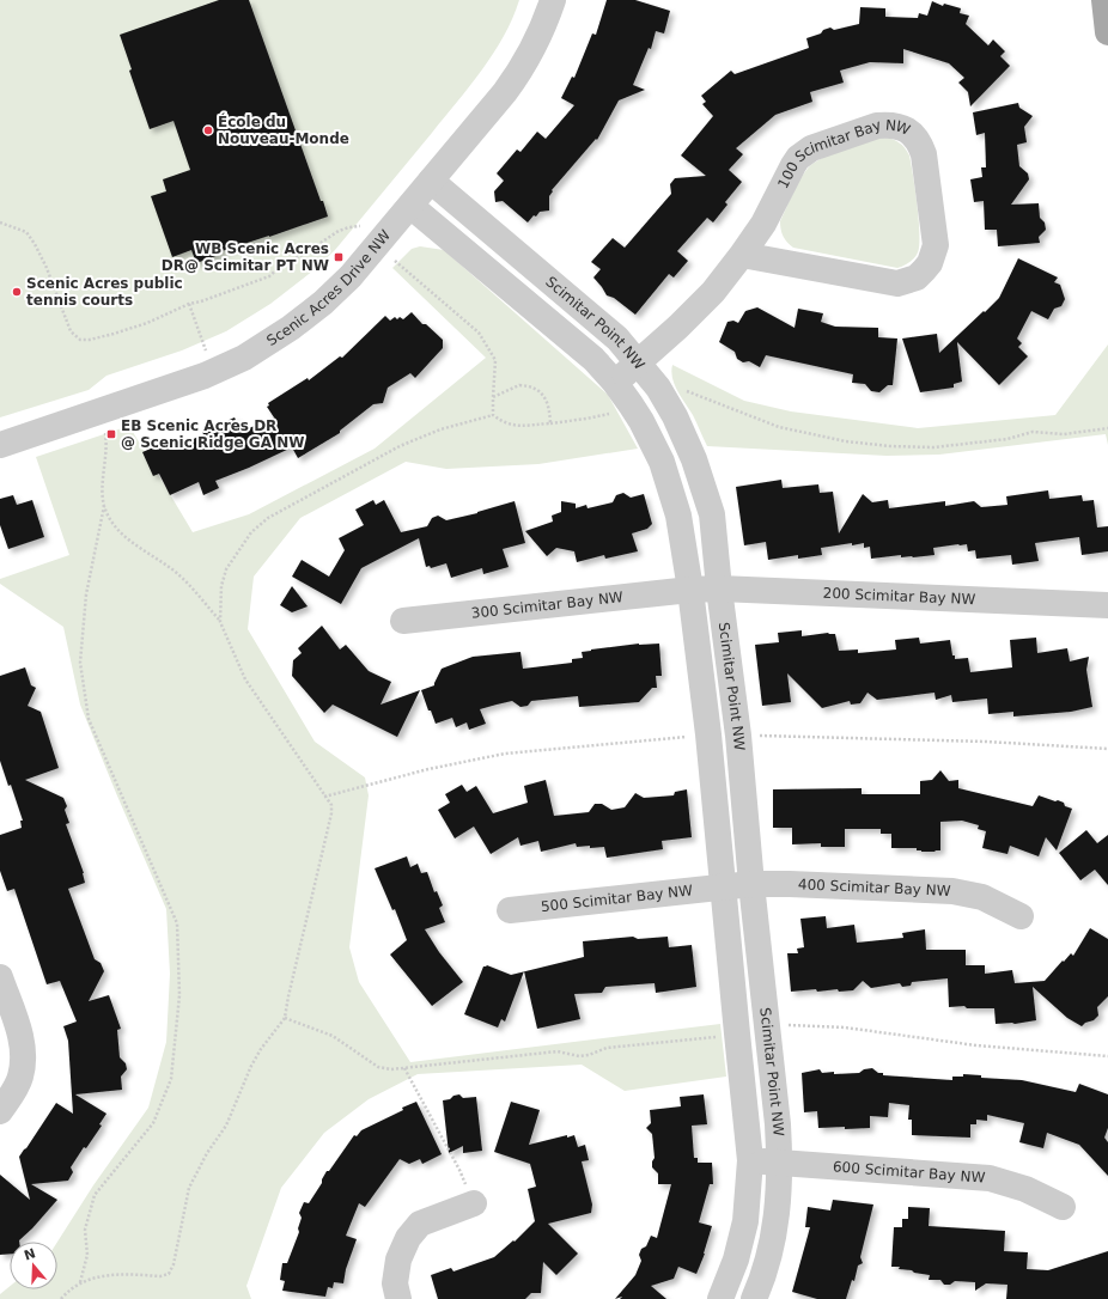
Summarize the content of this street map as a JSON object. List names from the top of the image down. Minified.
{"streets":{"street":["100 Scimitar Bay NW","Scenic Acres Drive NW","Scimitar Point NW","200 Scimitar Bay NW","300 Scimitar Bay NW","400 Scimitar Bay NW","500 Scimitar Bay NW","600 Scimitar Bay NW"]},"crossings":[["100 Scimitar Bay NW","Scimitar Point NW"],["Scenic Acres Drive NW","Scimitar Point NW"],["Scimitar Point NW","200 Scimitar Bay NW"],["Scimitar Point NW","300 Scimitar Bay NW"],["Scimitar Point NW","400 Scimitar Bay NW"],["Scimitar Point NW","500 Scimitar Bay NW"],["Scimitar Point NW","600 Scimitar Bay NW"],["200 Scimitar Bay NW","300 Scimitar Bay NW"],["400 Scimitar Bay NW","500 Scimitar Bay NW"]],"places":{"other":["École du Nouveau-Monde","Scenic Acres public tennis courts"],"transit":["WB Scenic Acres DR@ Scimitar PT NW","EB Scenic Acres DR @ Scenic Ridge GA NW"]},"north":"top"}
